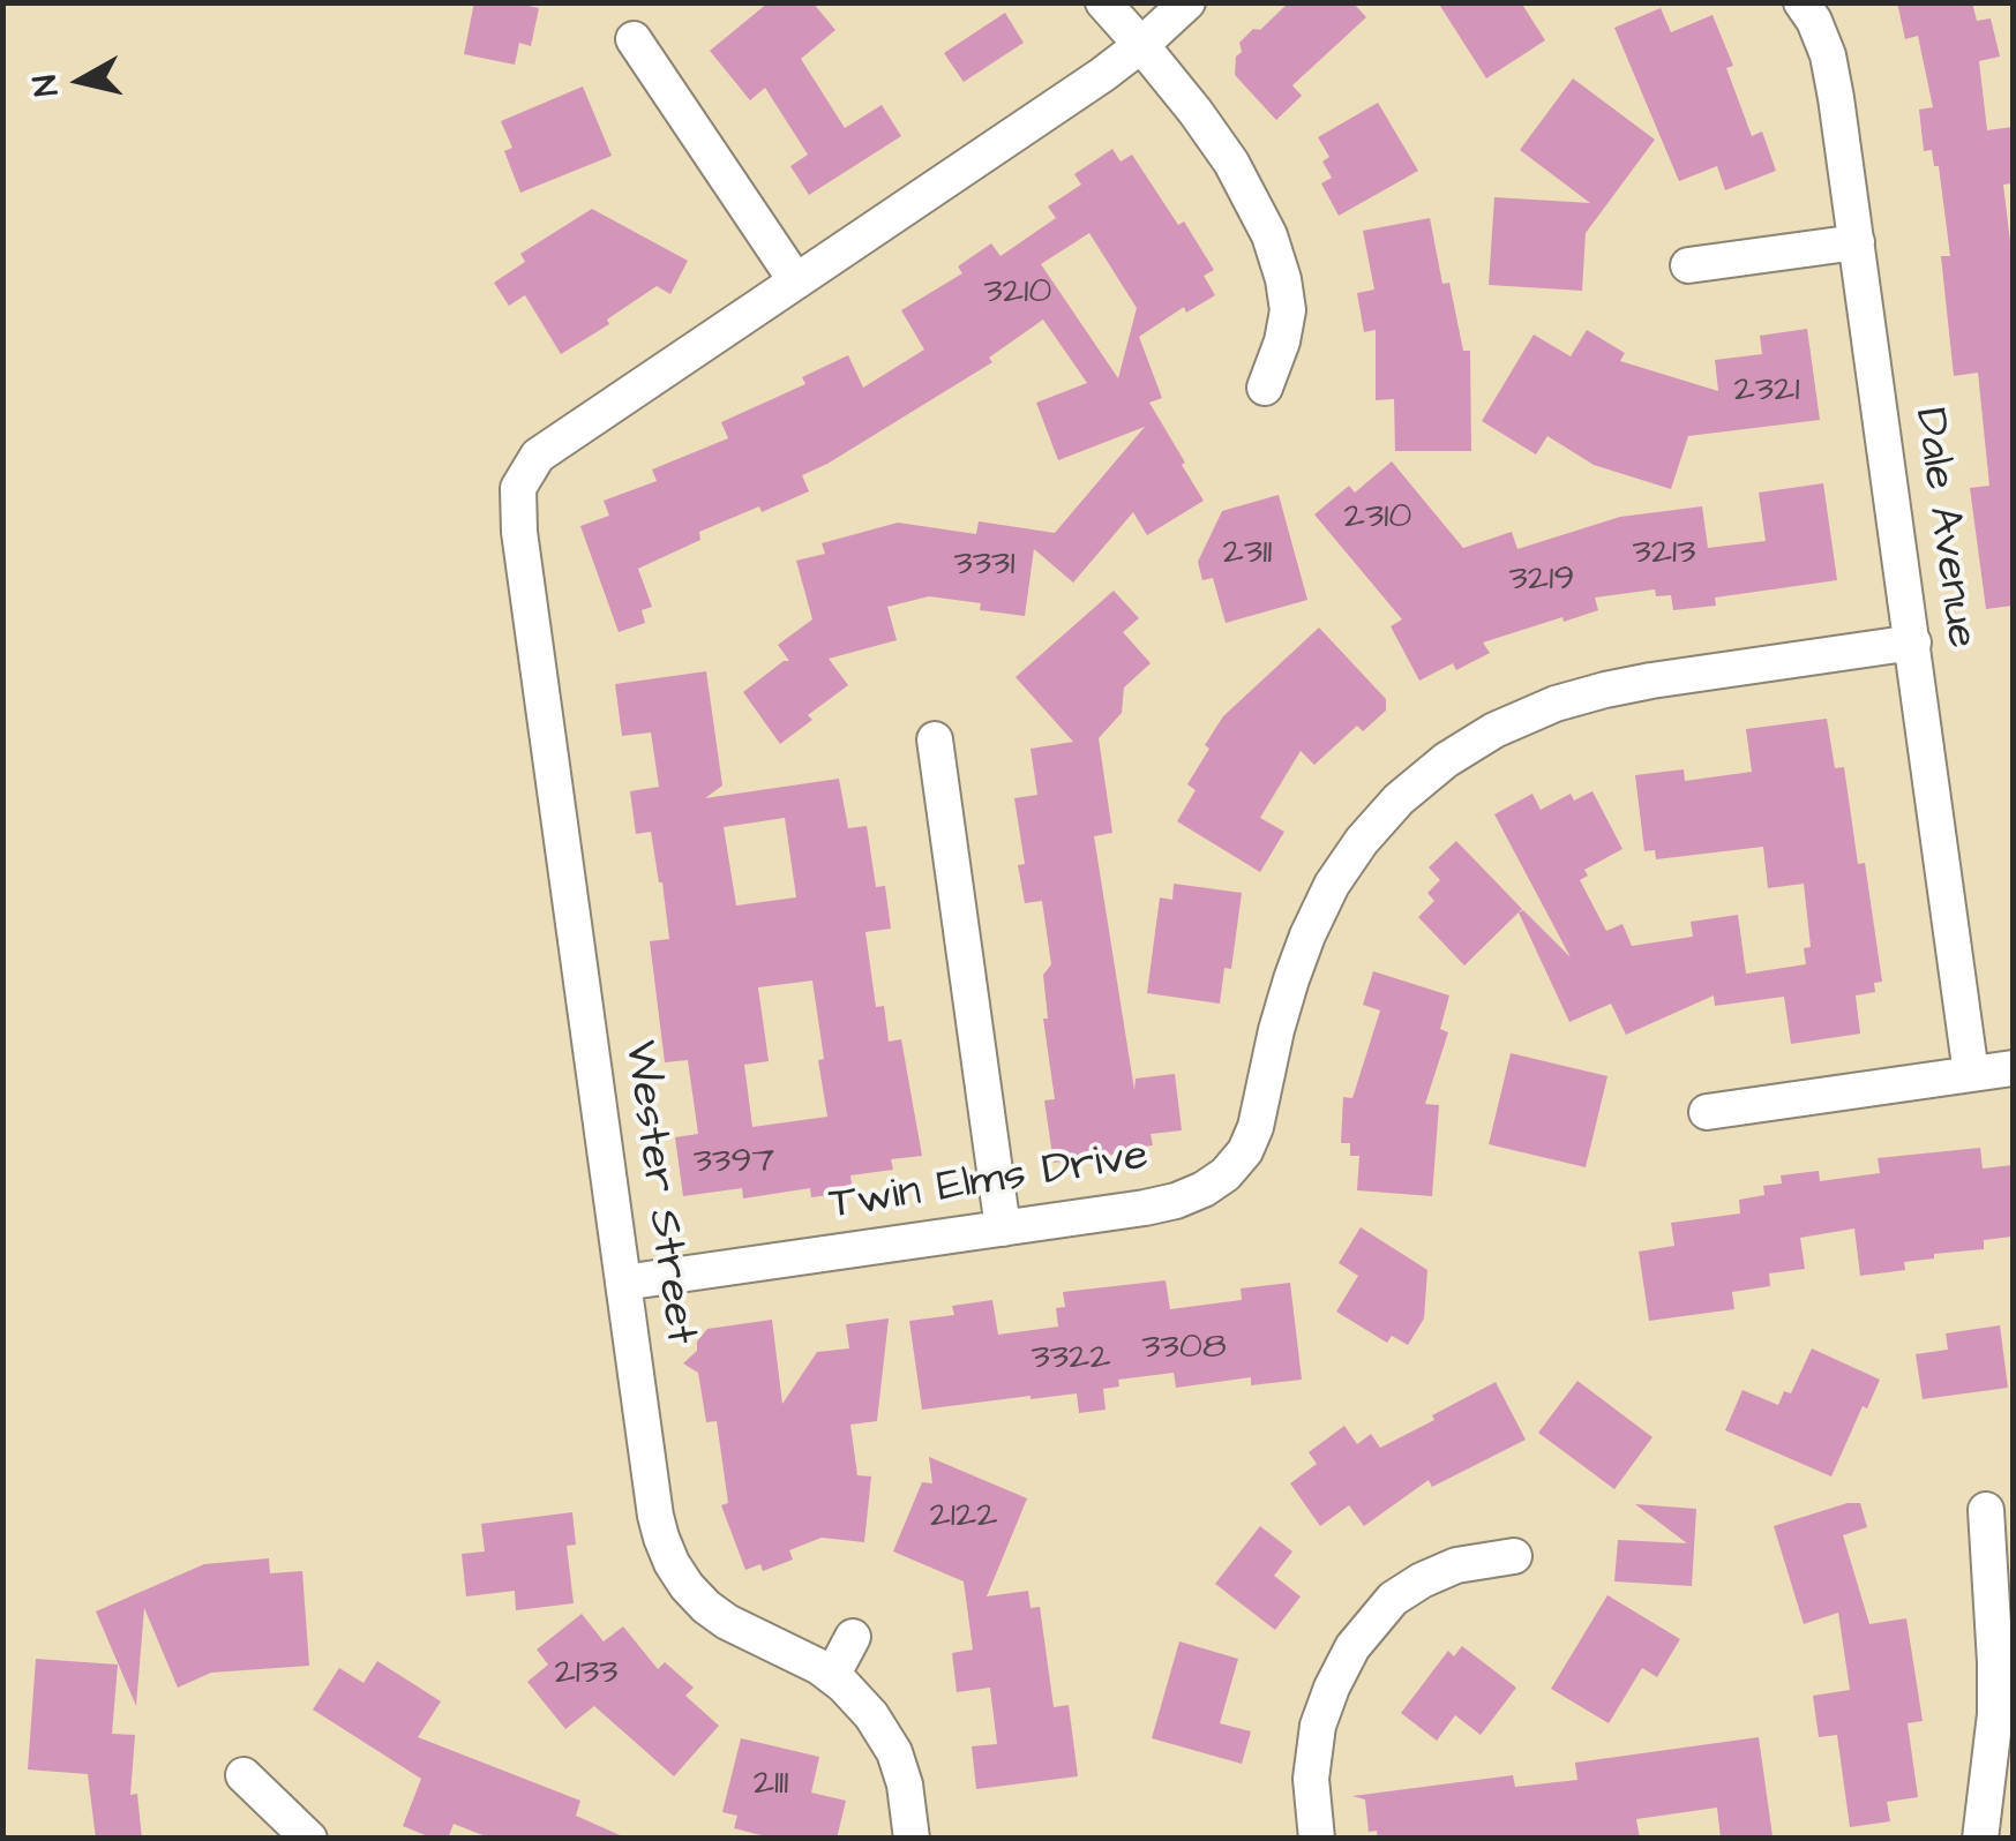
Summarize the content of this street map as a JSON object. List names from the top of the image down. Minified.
{"streets":{"street":["Dale Avenue","Twin Elms Drive","Wester Street"]},"crossings":[["Dale Avenue","Twin Elms Drive"],["Twin Elms Drive","Wester Street"]],"house_numbers":["3210","2321","2310","2311","3213","3331","3219","3397","3308","3322","2122","2133","2111"],"north":"left"}
